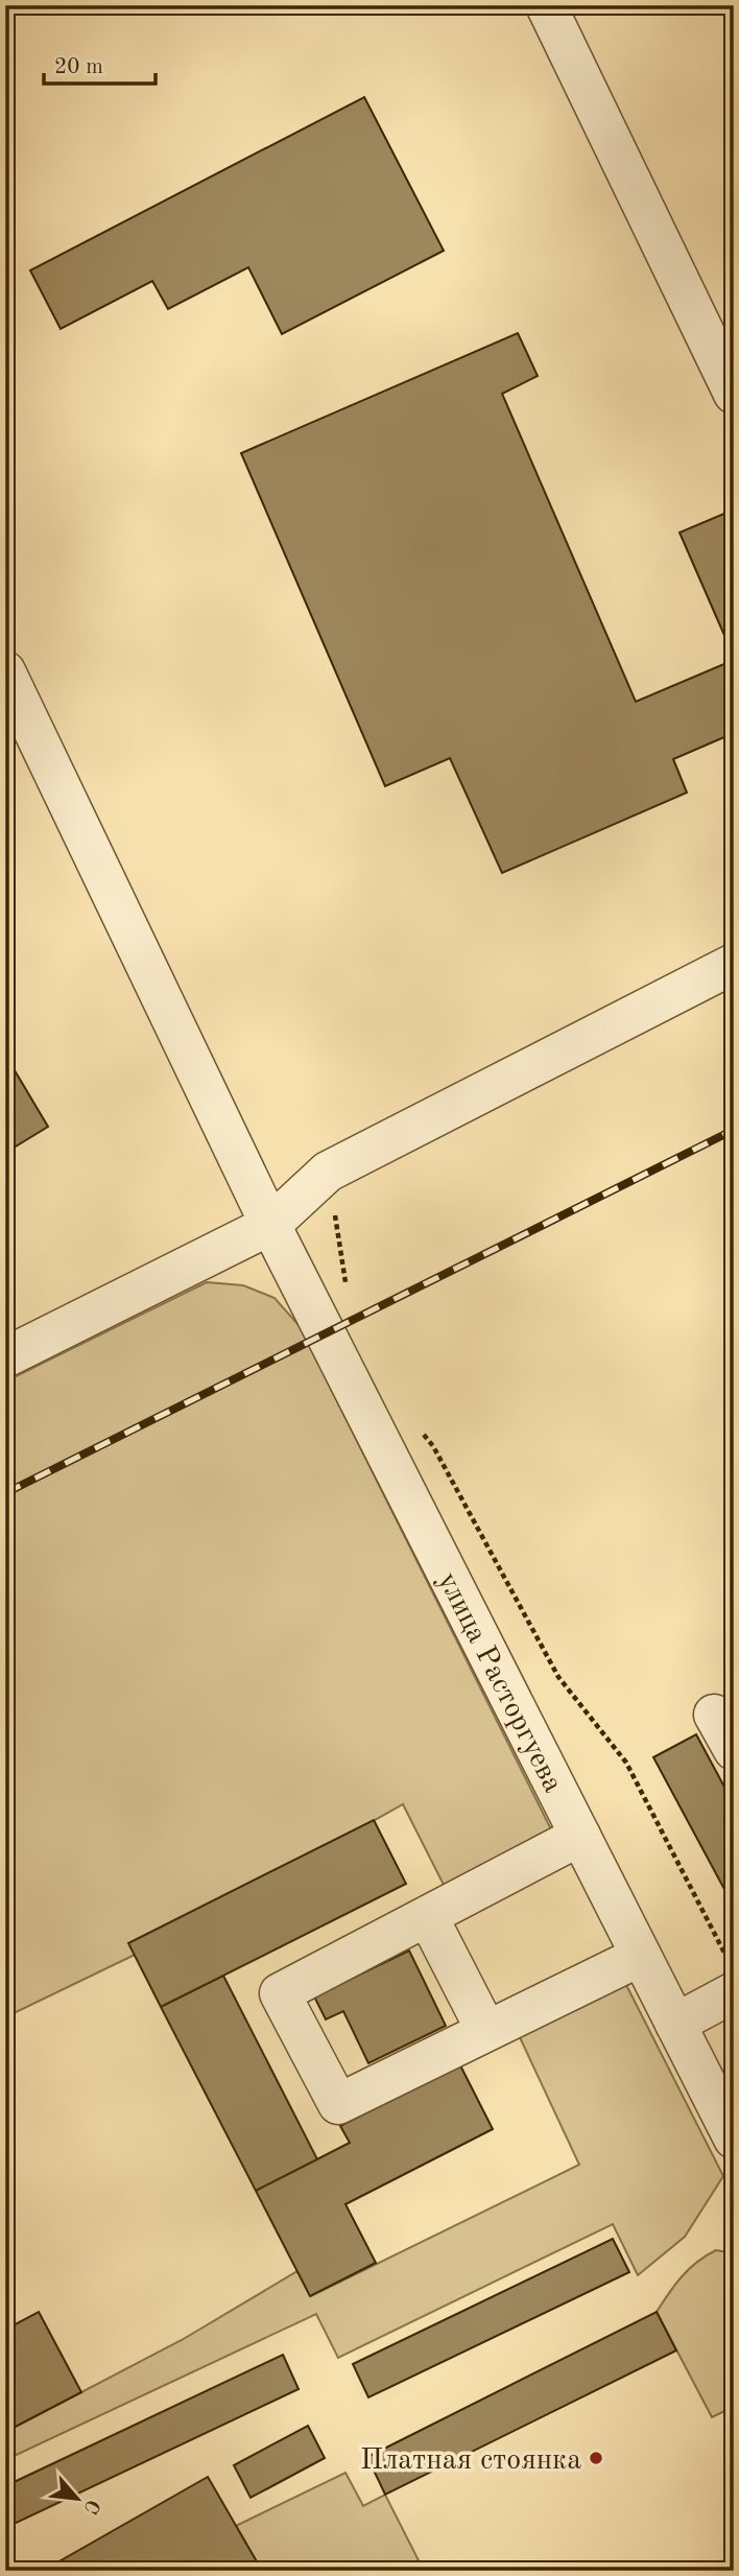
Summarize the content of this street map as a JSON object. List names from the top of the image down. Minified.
{"streets":{"street":["улица Расторгуева"]},"places":["Платная стоянка"],"scale_bar":"20 m","north":"bottom right"}
